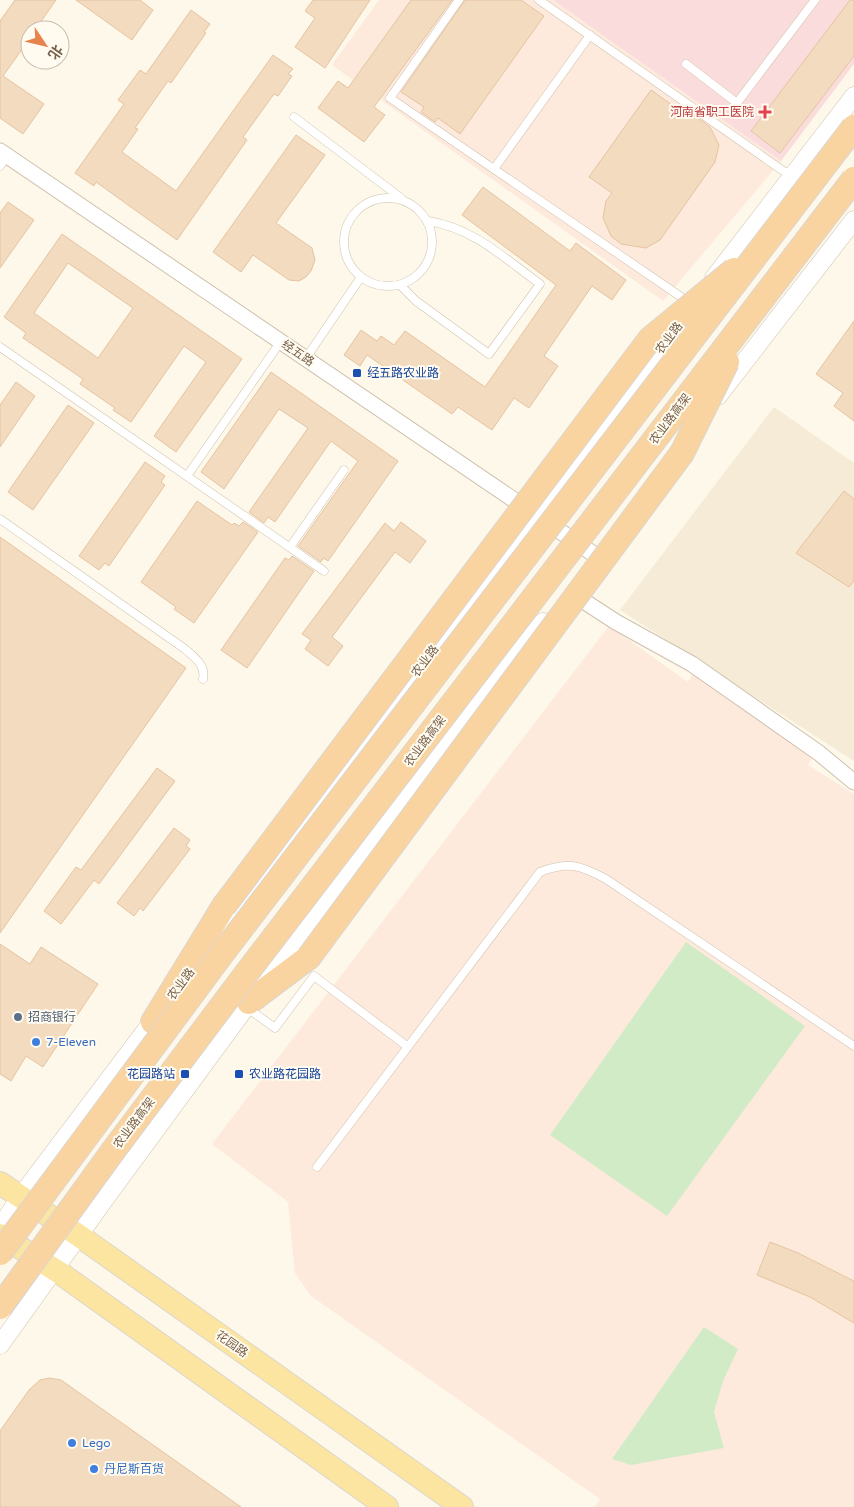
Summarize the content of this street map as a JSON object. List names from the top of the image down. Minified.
{"streets":{"highway":["农业路高架"],"main road":["花园路"],"street":["农业路","经五路"]},"crossings":[["农业路","经五路"],["农业路","花园路"]],"places":{"health":["河南省职工医院"],"transit":["经五路农业路","花园路站","农业路花园路"],"other":["招商银行","7-Eleven","Lego","丹尼斯百货"]},"north":"bottom right"}
